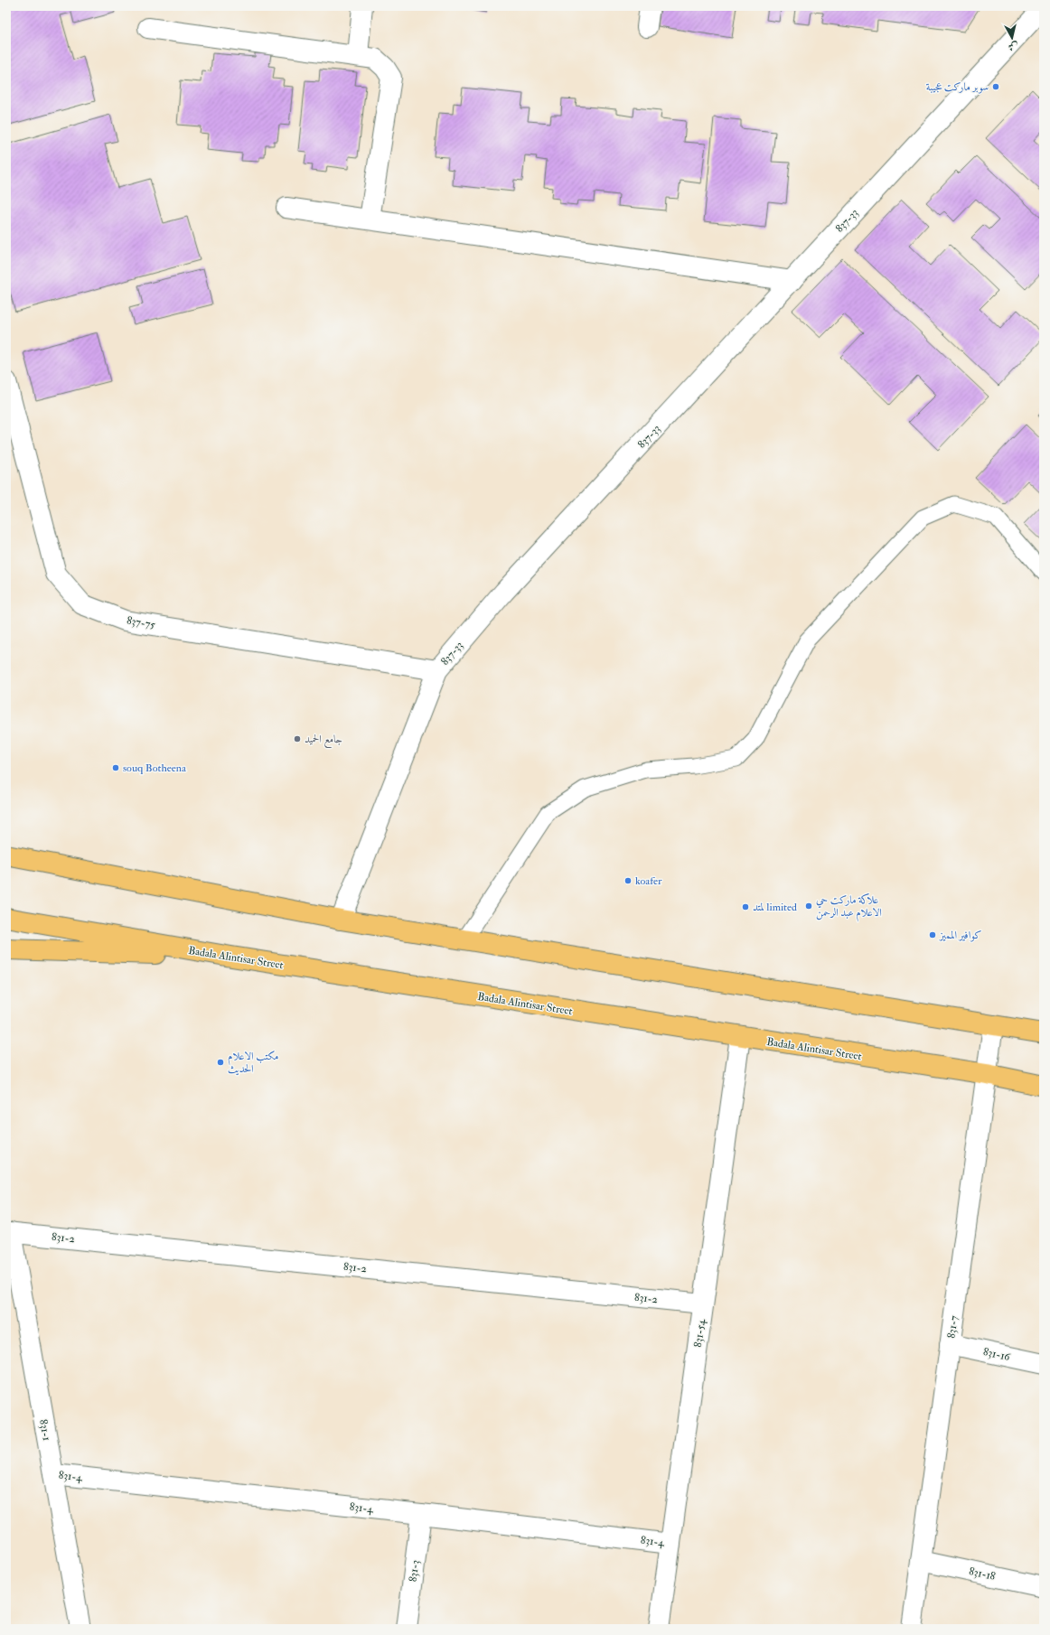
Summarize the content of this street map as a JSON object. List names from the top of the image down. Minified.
{"streets":{"main road":["Badala Alintisar Street"],"street":["837-33","837-75","831-2","831-7","831-54","831-16","831-1","831-4","831-3","831-18"]},"crossings":[["837-33","837-75"],["Badala Alintisar Street","831-7"],["Badala Alintisar Street","831-54"],["831-2","831-54"],["831-2","831-1"],["831-7","831-16"],["831-7","831-18"],["831-54","831-4"],["831-1","831-4"],["831-4","831-3"]],"places":["سوبر ماركت عجيبة","جامع الحميد","souq Botheena","koafer","علاكة ماركت حي الاعلام عبد الرحمن","لمتد limited","كوافير المميز","مكتب الاعلام الحديث"],"north":"bottom"}
